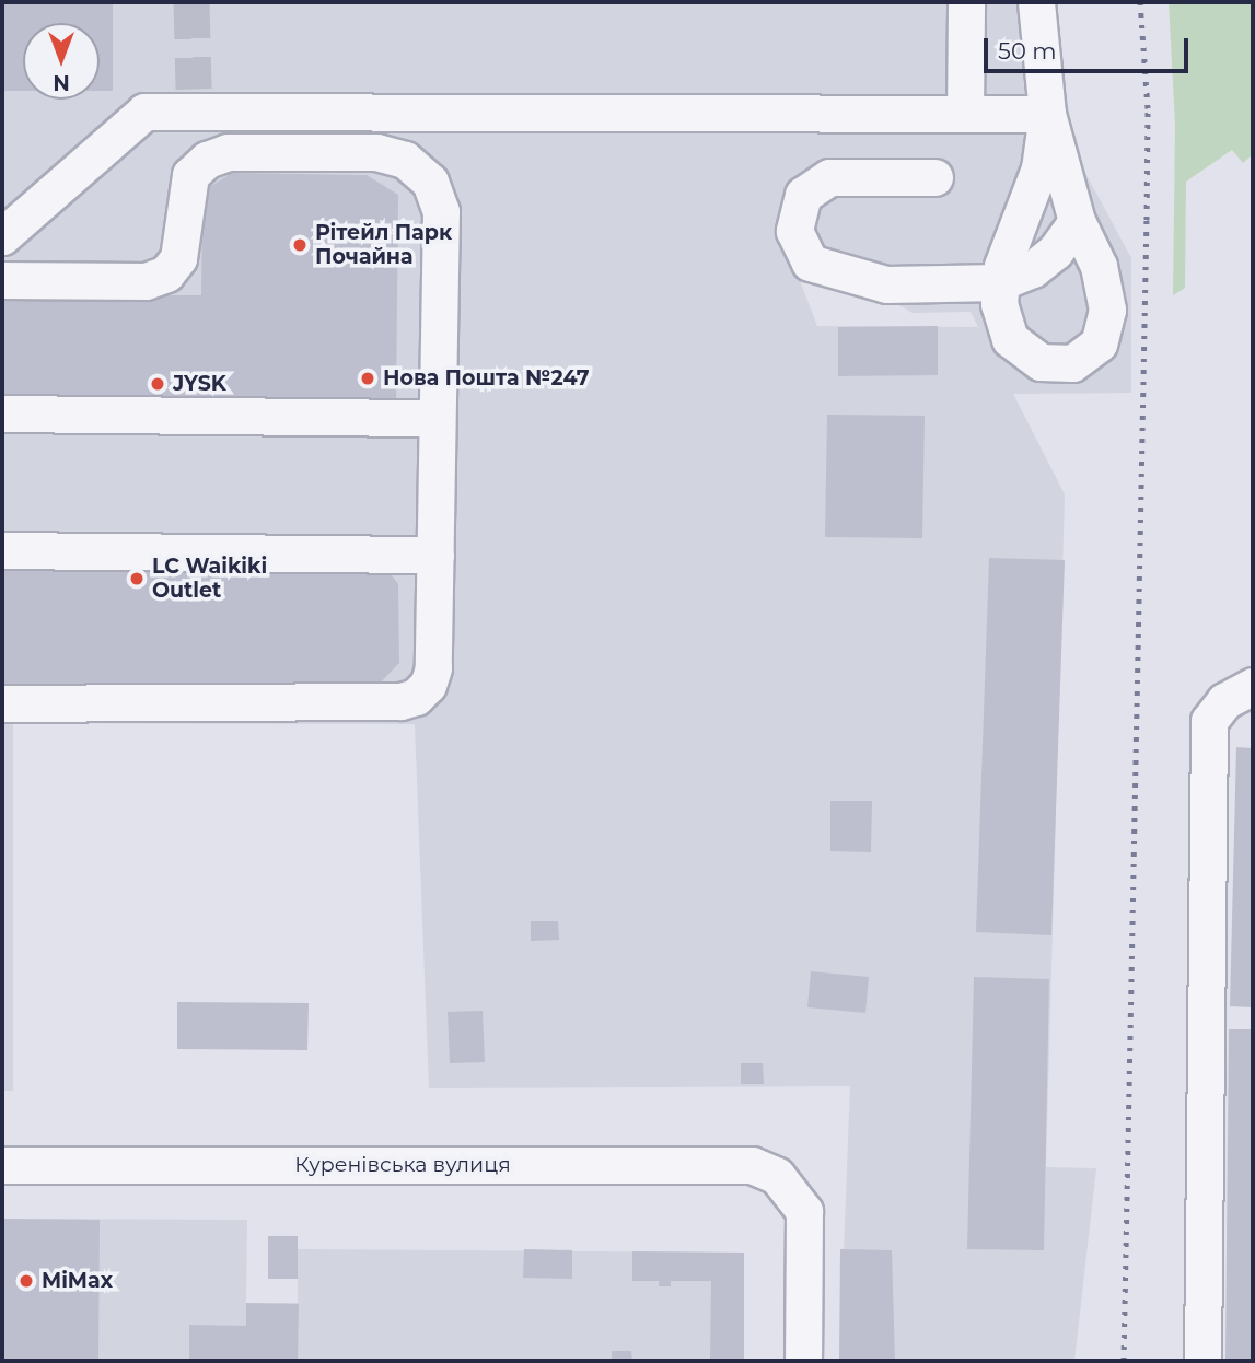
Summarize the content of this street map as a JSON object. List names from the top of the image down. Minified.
{"streets":{"street":["Куренівська вулиця"]},"places":["Рітейл Парк Почайна","Нова Пошта №247","JYSK","LC Waikiki Outlet","MiMax"],"scale_bar":"50 m","north":"bottom"}
